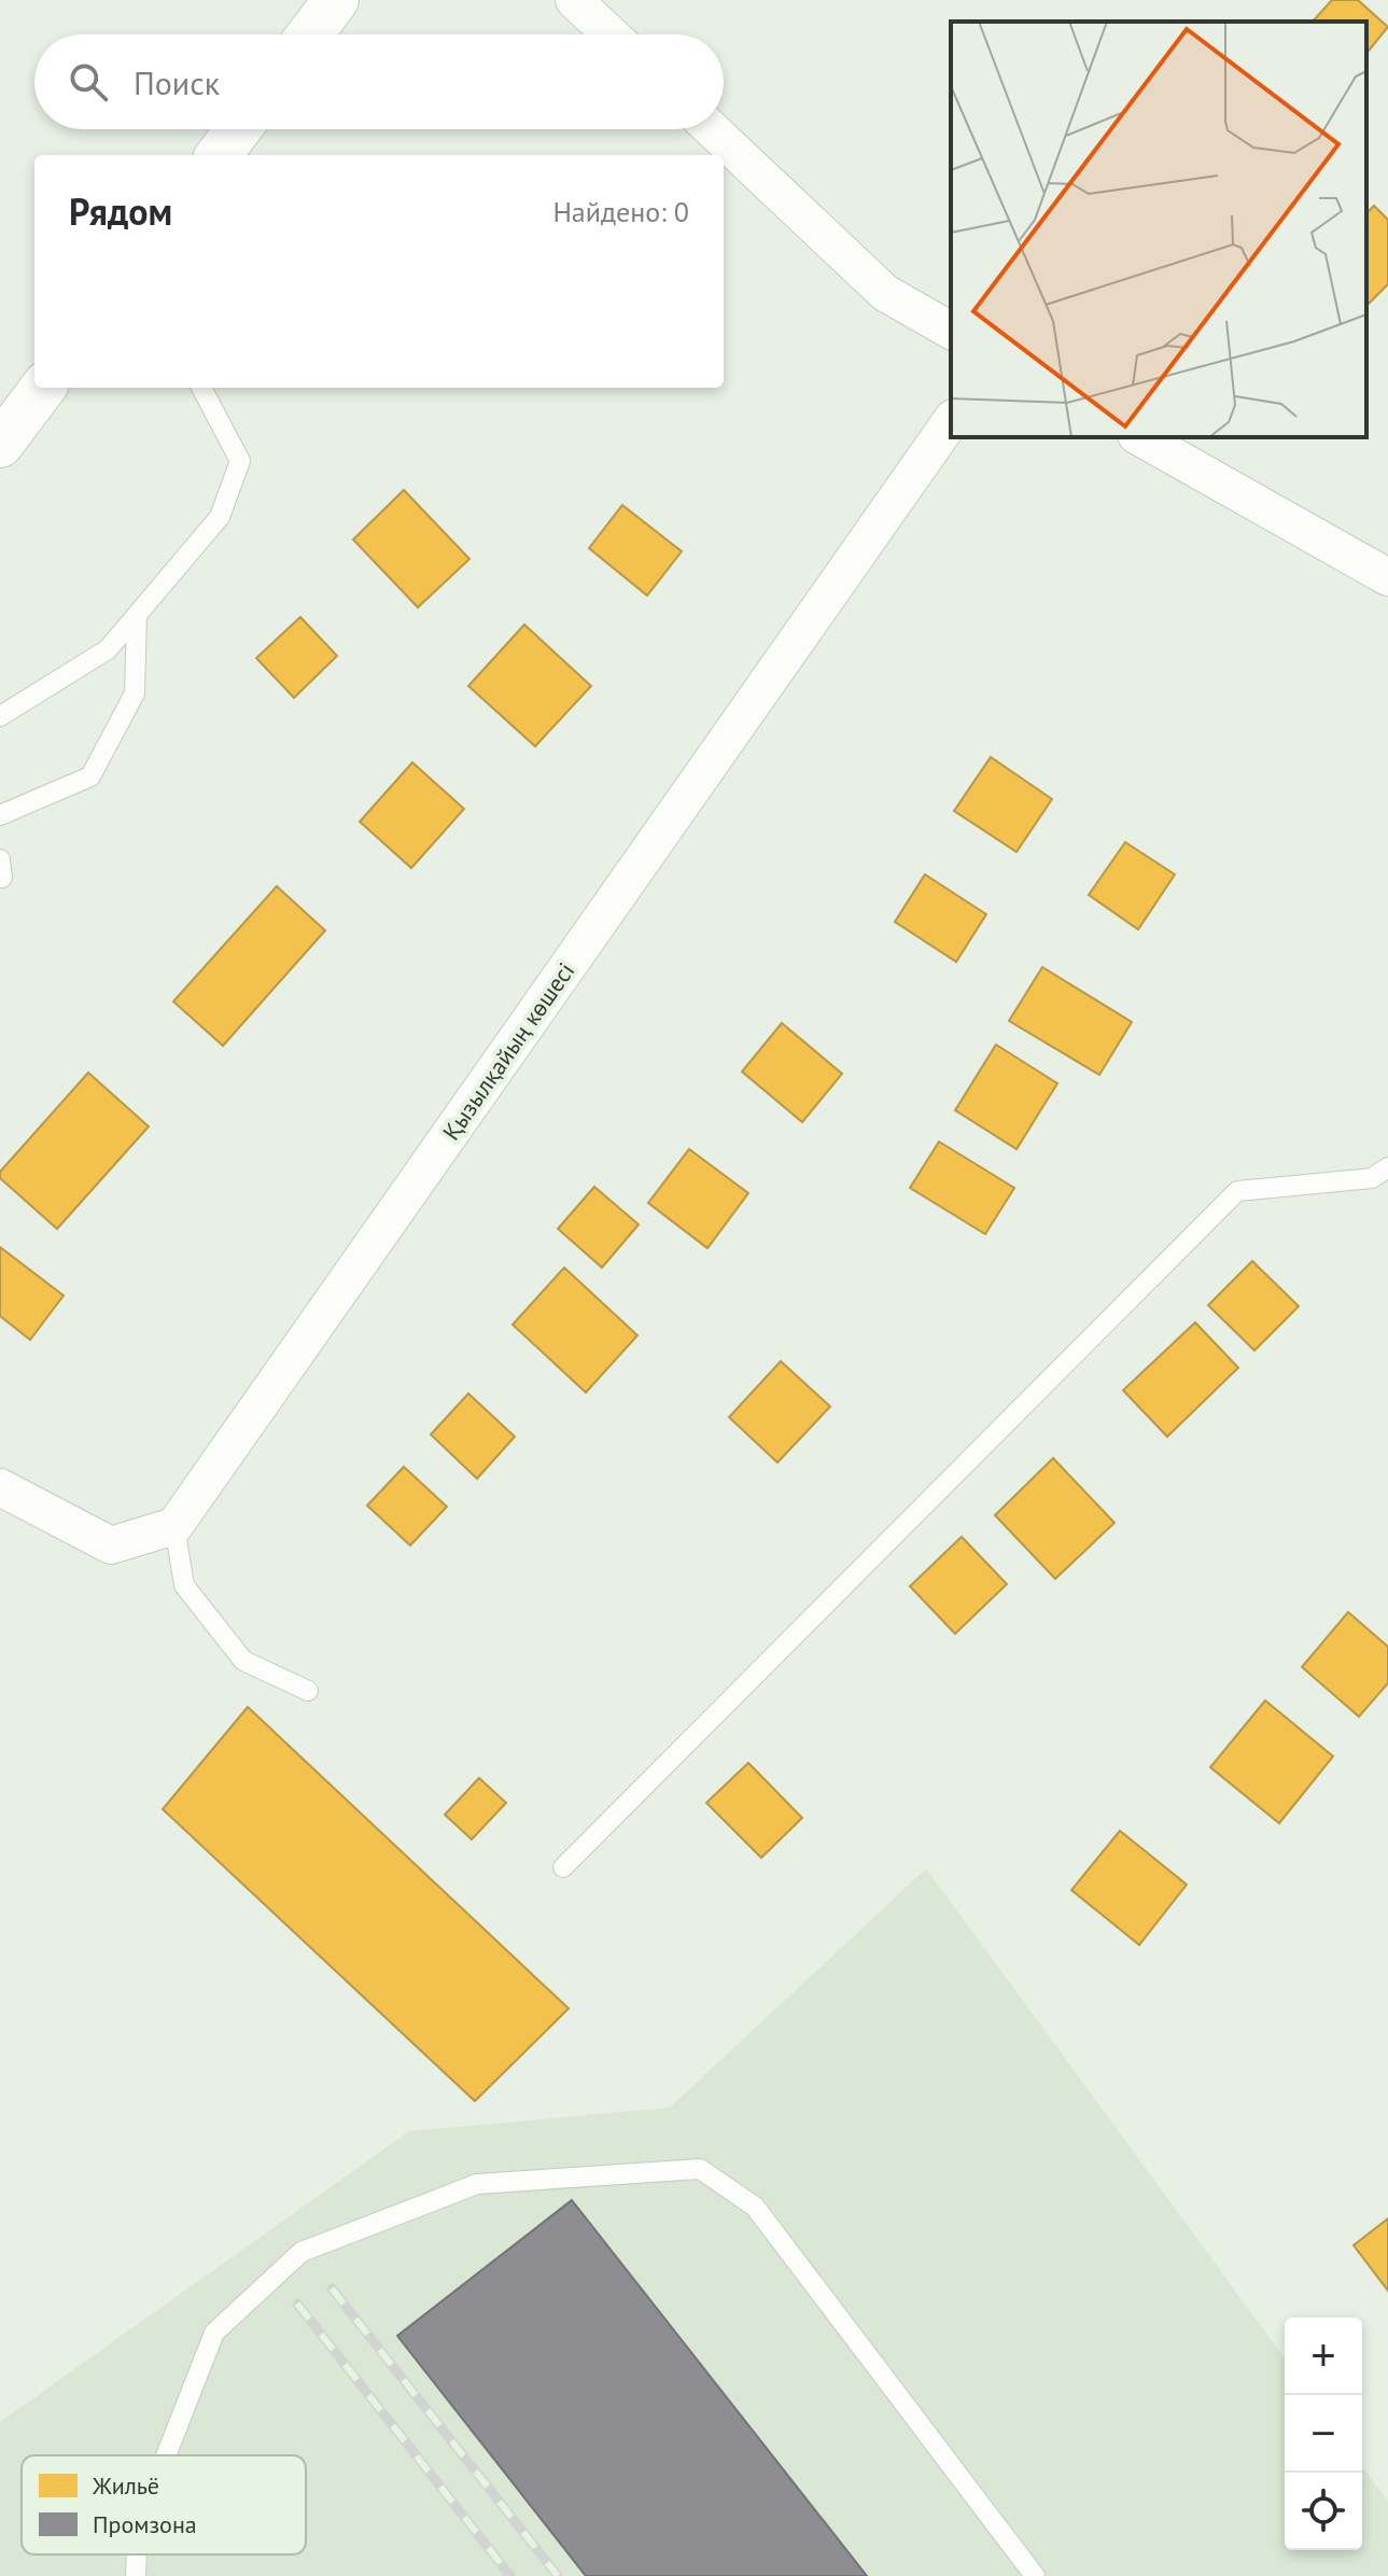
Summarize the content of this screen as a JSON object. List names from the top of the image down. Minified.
{"streets":{"street":["Қызылқайың көшесі"]},"legend":["Жильё","Промзона"],"page":{"search":"Поиск","heading":["Рядом","Найдено: 0"],"map_buttons":["+","−"]}}
